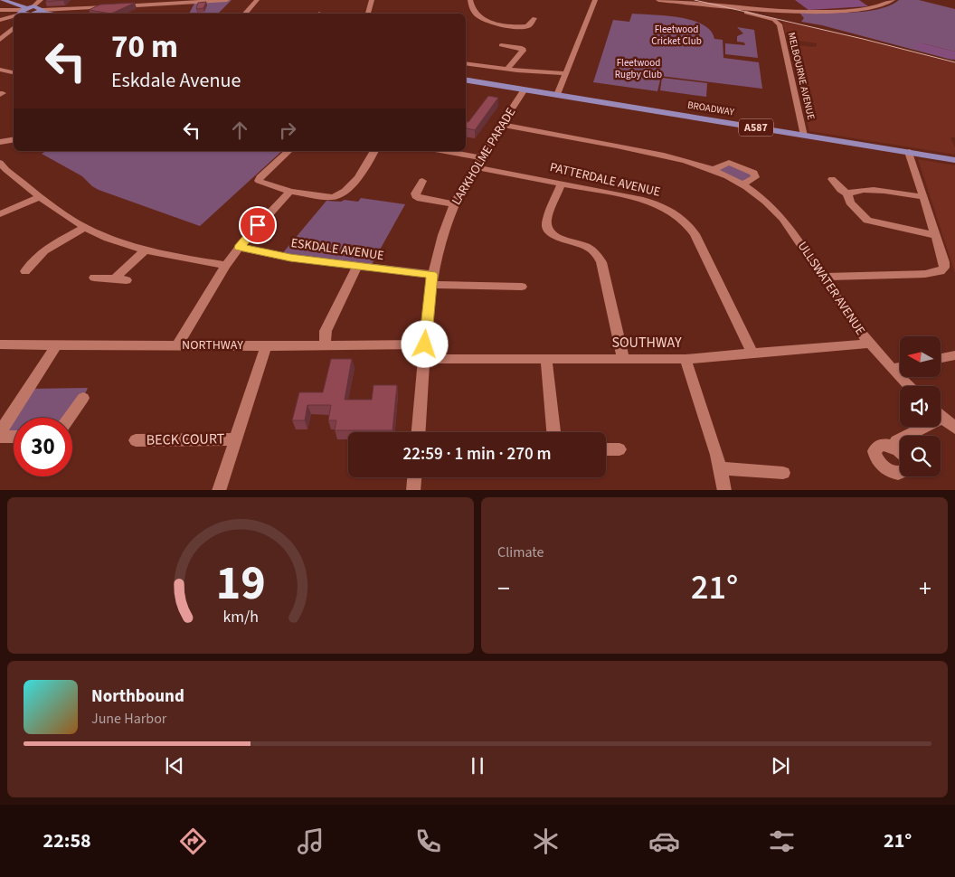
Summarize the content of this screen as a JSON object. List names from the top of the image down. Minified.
{"streets":{"main road":["BROADWAY","A587"],"street":["MELBOURNE AVENUE","LARKHOLME PARADE","PATTERDALE AVENUE","ESKDALE AVENUE","ULLSWATER AVENUE","SOUTHWAY","NORTHWAY","BECK COURT"]},"crossings":[["MELBOURNE AVENUE","BROADWAY"],["BROADWAY","LARKHOLME PARADE"],["LARKHOLME PARADE","PATTERDALE AVENUE"],["LARKHOLME PARADE","ESKDALE AVENUE"],["LARKHOLME PARADE","ULLSWATER AVENUE"],["LARKHOLME PARADE","SOUTHWAY"],["LARKHOLME PARADE","NORTHWAY"],["PATTERDALE AVENUE","SOUTHWAY"],["ULLSWATER AVENUE","SOUTHWAY"]],"parks":["Fleetwood Cricket Club","Fleetwood Rugby Club"],"north":"left","page":{"turn":["70 m","Eskdale Avenue"],"limit":"30","trip":"22:59 · 1 min · 270 m","tile":"Climate","heat":["−","21°","+"],"song":["Northbound","June Harbor"],"tabs":["22:58","21°"],"gauge":["19","km/h"]}}
